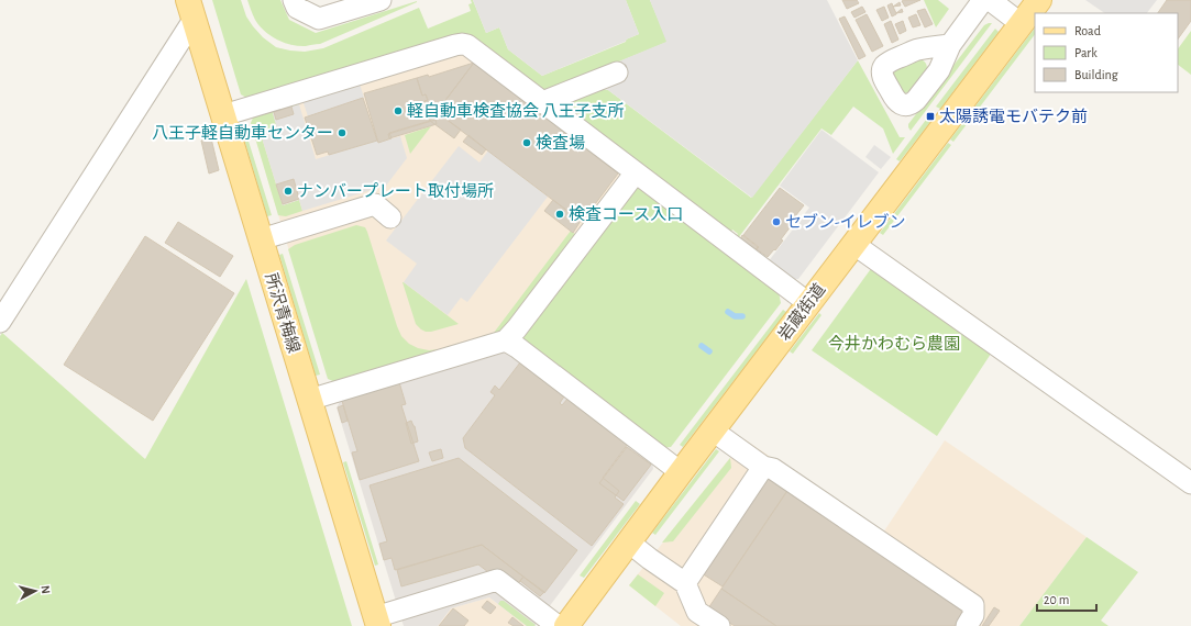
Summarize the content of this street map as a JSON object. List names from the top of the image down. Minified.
{"streets":{"main road":["岩蔵街道","所沢青梅線"]},"parks":["今井かわむら農園"],"places":{"other":["軽自動車検査協会 八王子支所","八王子軽自動車センター","検査場","ナンバープレート取付場所","検査コース入口","セブン-イレブン"],"transit":["太陽誘電モバテク前"]},"legend":["Road","Park","Building"],"scale_bar":"20 m","north":"right"}
